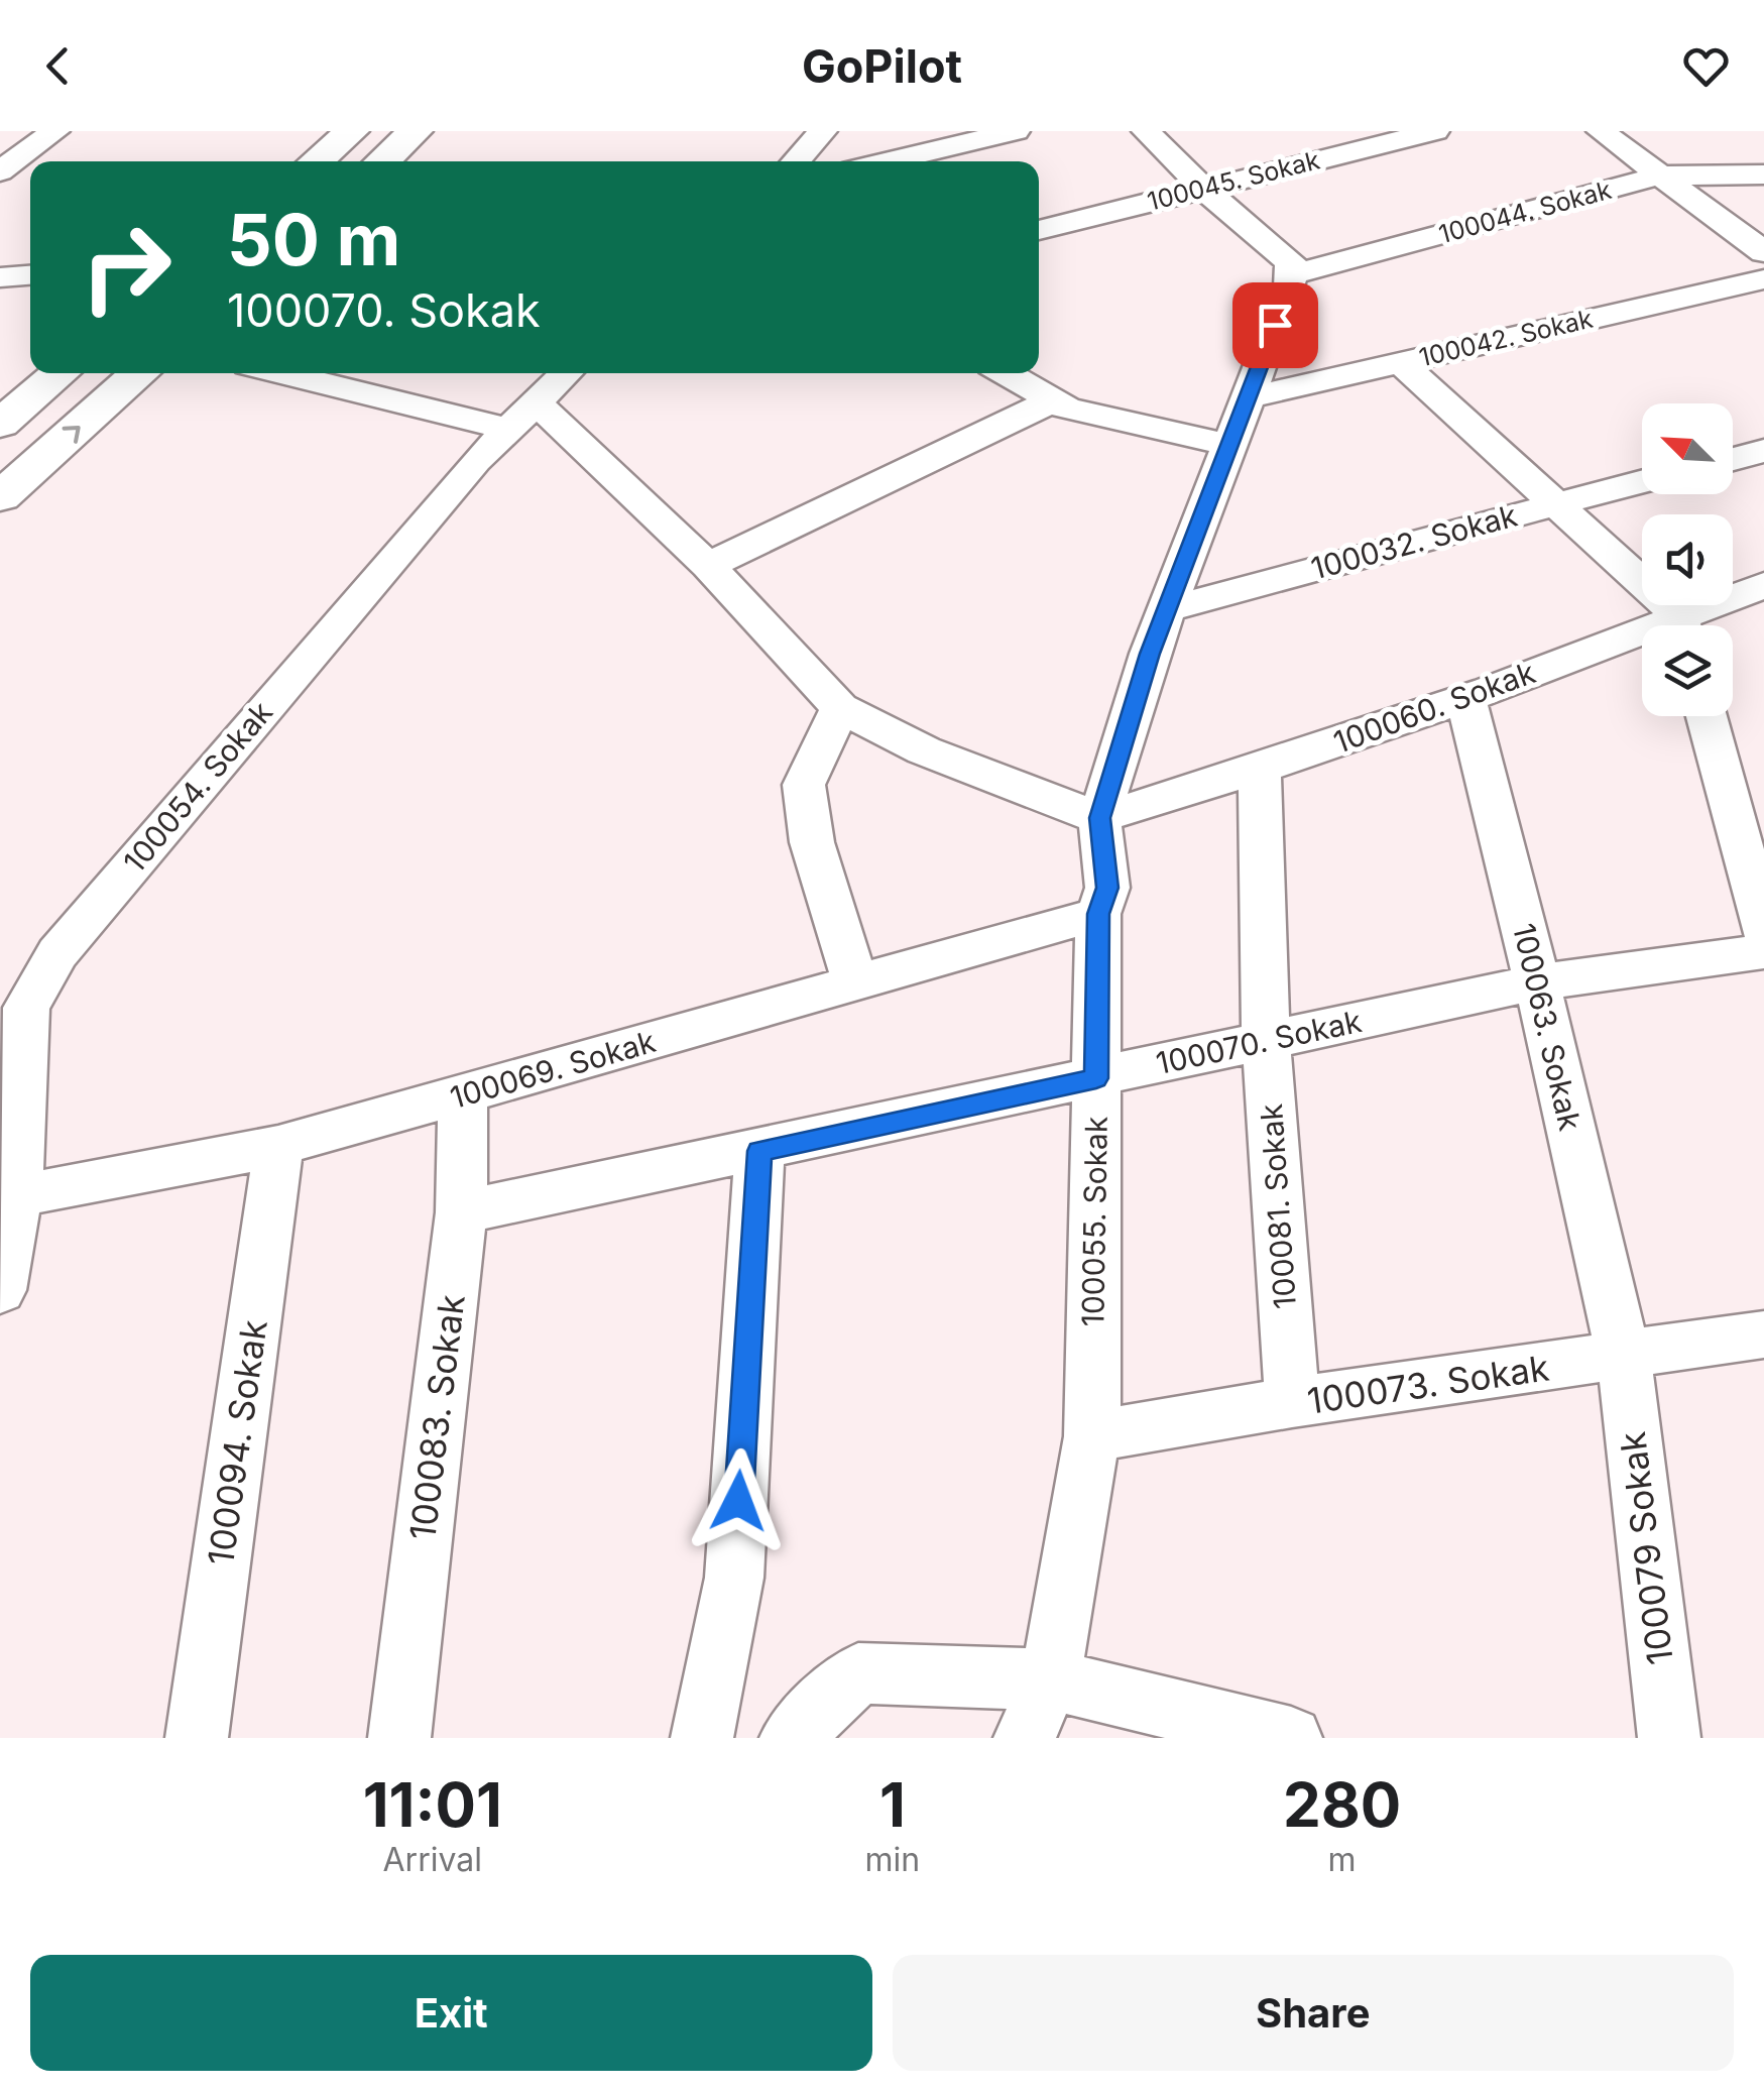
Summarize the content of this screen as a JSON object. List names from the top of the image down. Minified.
{"streets":{"street":["100045. Sokak","100044. Sokak","100042. Sokak","100032. Sokak","100060. Sokak","100054. Sokak","100063. Sokak","100070. Sokak","100069. Sokak","100081. Sokak","100055. Sokak","100073. Sokak","100083. Sokak","100094. Sokak","100079 Sokak"]},"crossings":[["100044. Sokak","100055. Sokak"],["100042. Sokak","100055. Sokak"],["100032. Sokak","100055. Sokak"],["100060. Sokak","100063. Sokak"],["100060. Sokak","100081. Sokak"],["100060. Sokak","100055. Sokak"],["100054. Sokak","100069. Sokak"],["100063. Sokak","100070. Sokak"],["100063. Sokak","100073. Sokak"],["100063. Sokak","100079 Sokak"],["100070. Sokak","100081. Sokak"],["100070. Sokak","100055. Sokak"],["100070. Sokak","100083. Sokak"],["100069. Sokak","100055. Sokak"],["100069. Sokak","100083. Sokak"],["100069. Sokak","100094. Sokak"],["100081. Sokak","100073. Sokak"],["100055. Sokak","100073. Sokak"],["100073. Sokak","100079 Sokak"]],"north":"top left","page":{"header":"GoPilot","turn":["50 m","100070. Sokak"],"eta":["11:01","Arrival","1","min","280","m"],"buttons":["Exit","Share"]}}
